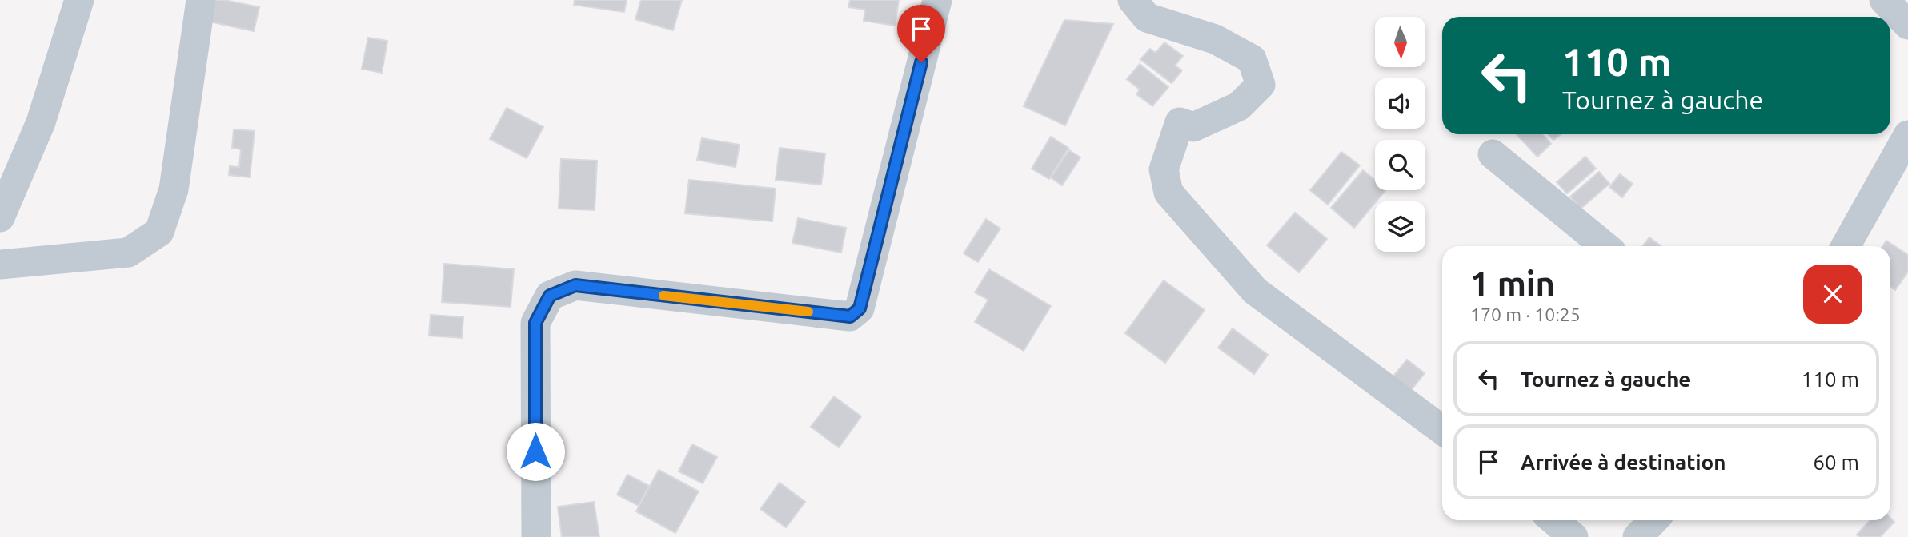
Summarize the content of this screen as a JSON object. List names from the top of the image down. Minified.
{"north":"bottom","page":{"turn":["110 m","Tournez à gauche"],"heading":["1 min","170 m · 10:25"],"list":[{"name":"Tournez à gauche","value":"110 m"},{"name":"Arrivée à destination","value":"60 m"}]}}
